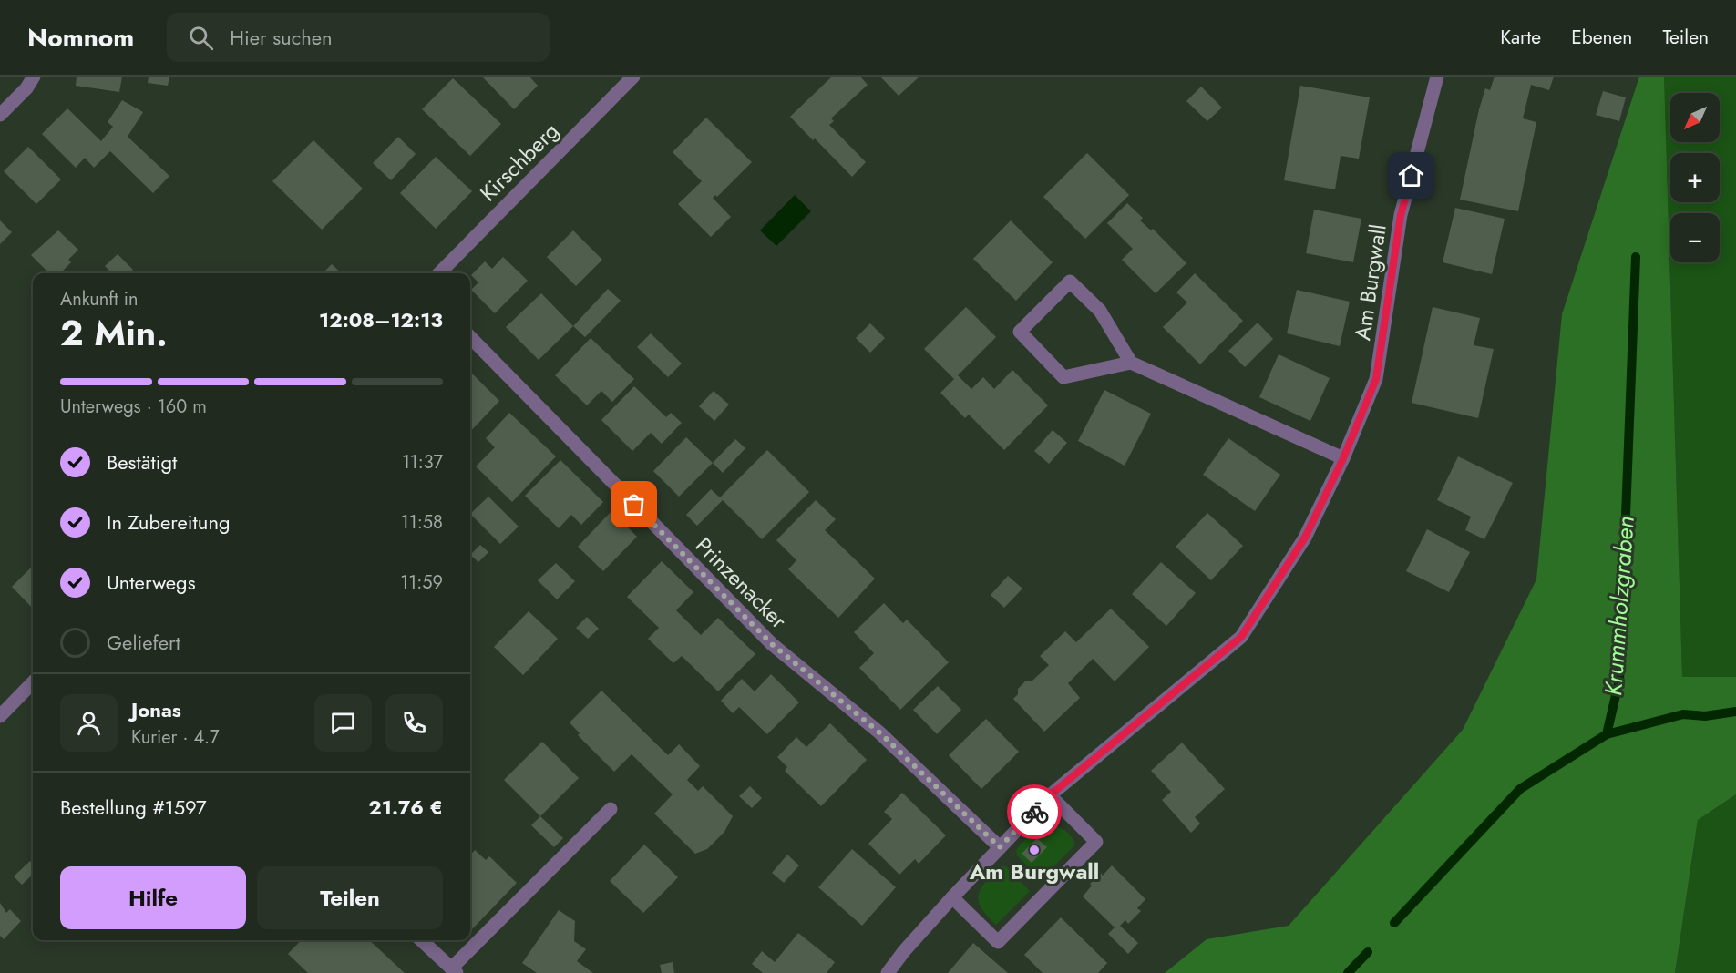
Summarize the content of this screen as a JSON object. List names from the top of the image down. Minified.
{"streets":{"street":["Kirschberg","Am Burgwall","Prinzenacker"]},"crossings":[["Am Burgwall","Prinzenacker"]],"water":["Krummholzgraben"],"places":["Am Burgwall"],"north":"bottom left","page":{"header":"Nomnom","search":"Hier suchen","nav":["Karte","Ebenen","Teilen"],"map_buttons":["+","−"],"heading":["2 Min.","Ankunft in","12:08–12:13"],"panel":["Jonas","Kurier · 4.7","Bestellung #1597","21.76 €"],"bar":"Unterwegs · 160 m","list":[["Bestätigt","11:37"],["In Zubereitung","11:58"],["Unterwegs","11:59"],"Geliefert"],"buttons":["Hilfe","Teilen"]}}
